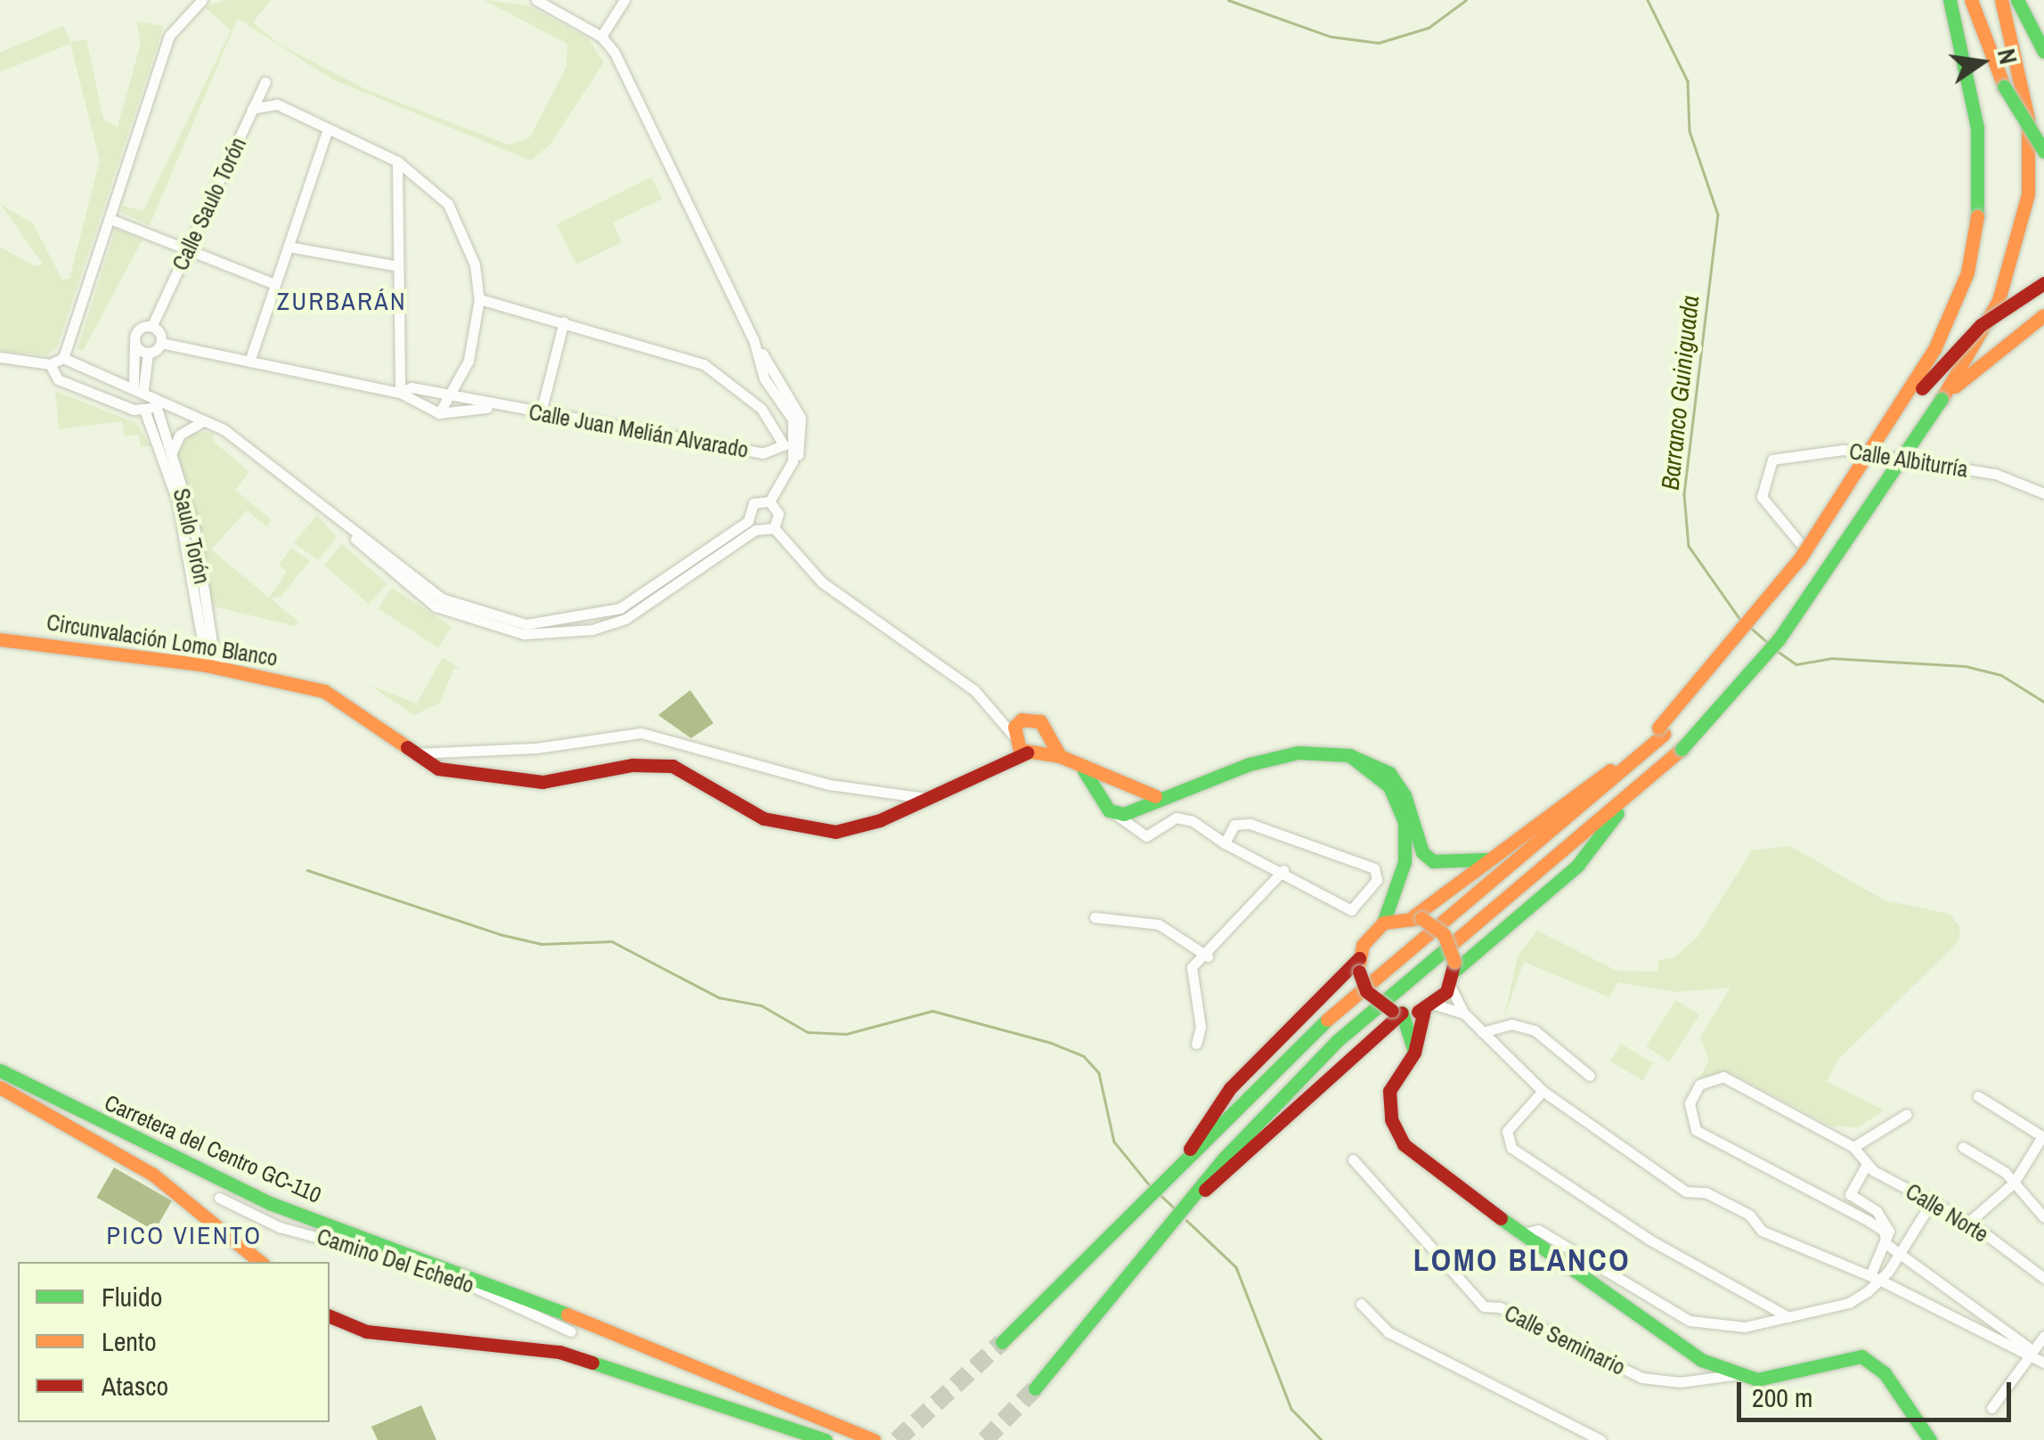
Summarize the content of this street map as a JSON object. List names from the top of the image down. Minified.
{"streets":{"main road":["Circunvalación Lomo Blanco","Carretera del Centro GC-110"],"street":["Calle Saulo Torón","Calle Juan Melián Alvarado","Calle Albiturría","Saulo Torón","Calle Norte","Camino Del Echedo","Calle Seminario"]},"crossings":[["Saulo Torón","Circunvalación Lomo Blanco"]],"districts":["ZURBARÁN","PICO VIENTO","LOMO BLANCO"],"water":["Barranco Guiniguada"],"legend":["Fluido","Lento","Atasco"],"scale_bar":"200 m","north":"right"}
